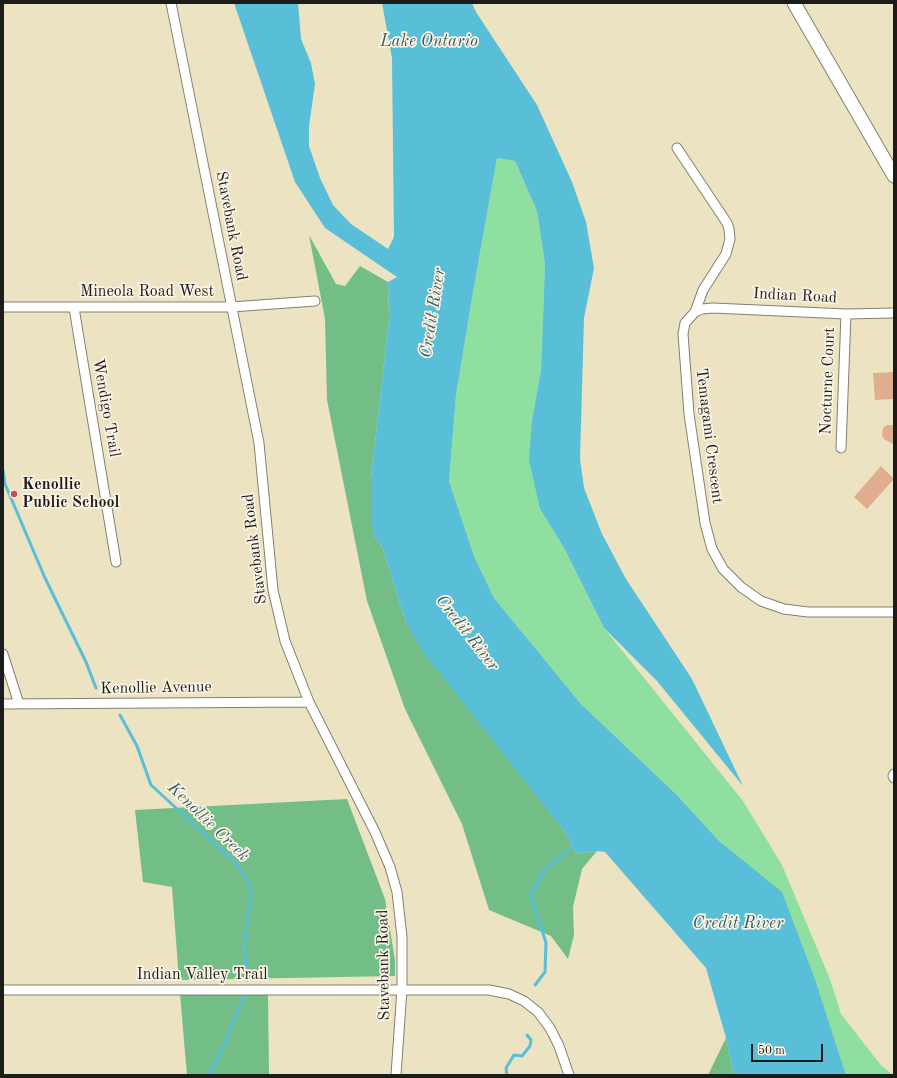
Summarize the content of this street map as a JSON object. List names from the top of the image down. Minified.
{"streets":{"street":["Stavebank Road","Mineola Road West","Indian Road","Nocturne Court","Wendigo Trail","Temagami Crescent","Kenollie Avenue","Indian Valley Trail"]},"crossings":[["Stavebank Road","Mineola Road West"],["Stavebank Road","Kenollie Avenue"],["Stavebank Road","Indian Valley Trail"],["Mineola Road West","Wendigo Trail"],["Indian Road","Nocturne Court"],["Indian Road","Temagami Crescent"]],"water":["Lake Ontario","Credit River","Kenollie Creek"],"places":["Kenollie Public School"],"scale_bar":"50 m"}
